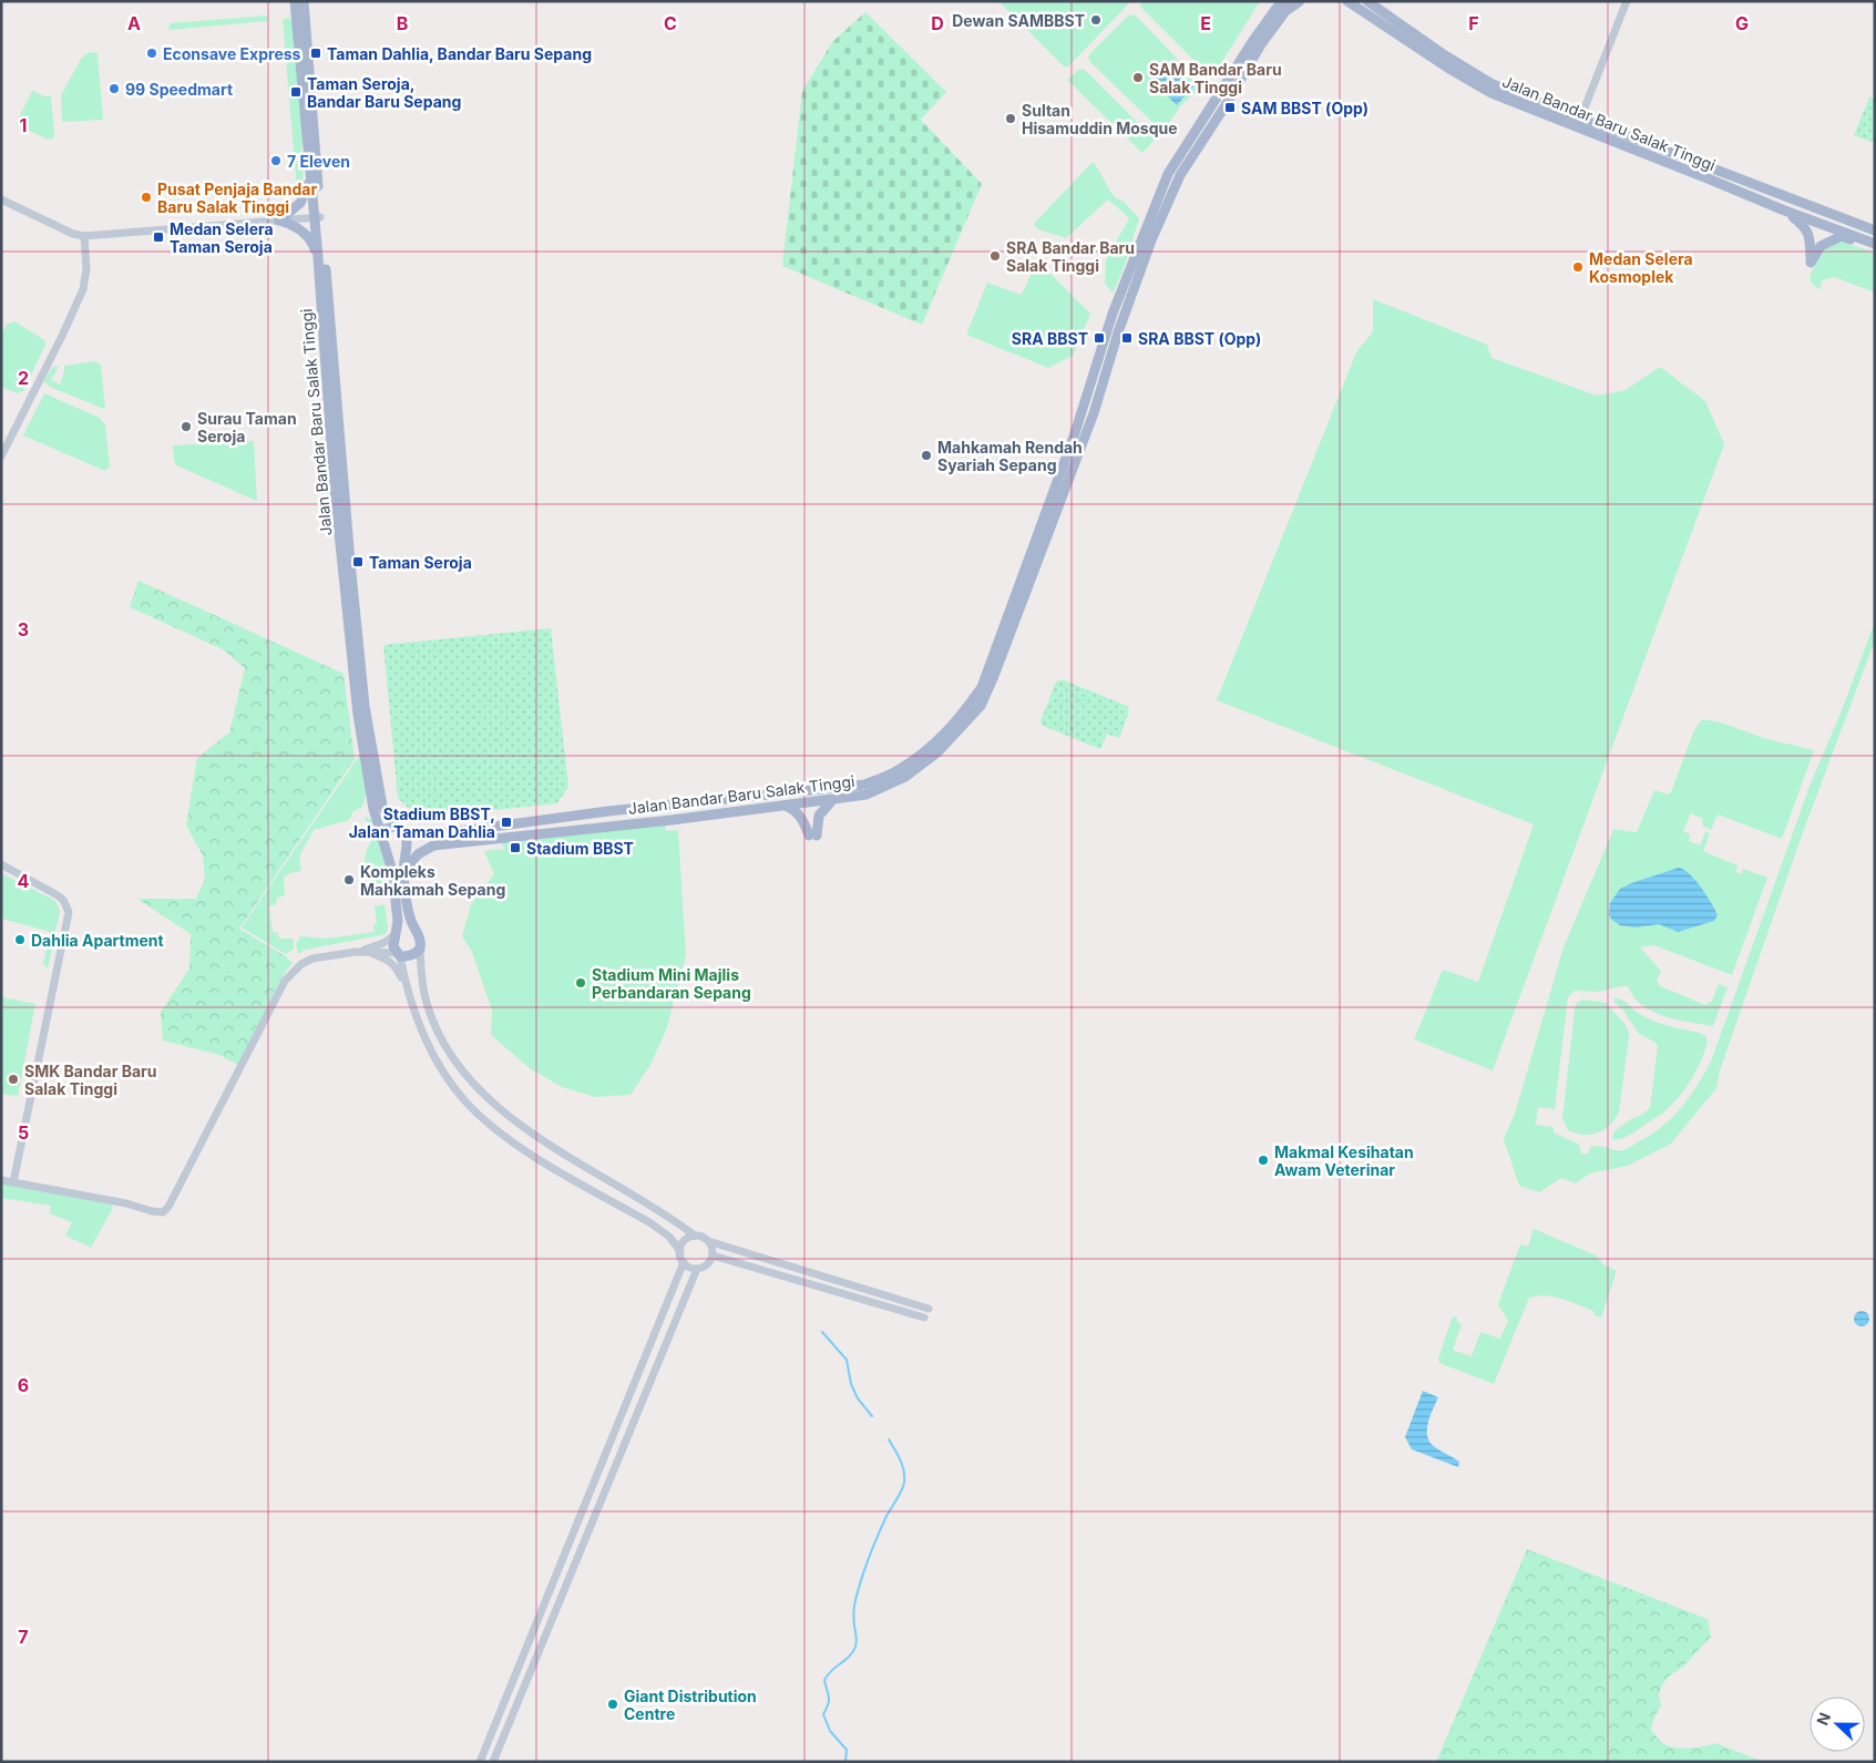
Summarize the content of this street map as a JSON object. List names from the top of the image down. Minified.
{"streets":{"main road":["Jalan Bandar Baru Salak Tinggi"]},"places":{"other":["Dewan SAMBBST","Econsave Express","SAM Bandar Baru Salak Tinggi","99 Speedmart","Sultan Hisamuddin Mosque","7 Eleven","Pusat Penjaja Bandar Baru Salak Tinggi","SRA Bandar Baru Salak Tinggi","Medan Selera Kosmoplek","Surau Taman Seroja","Mahkamah Rendah Syariah Sepang","Kompleks Mahkamah Sepang","Dahlia Apartment","Stadium Mini Majlis Perbandaran Sepang","SMK Bandar Baru Salak Tinggi","Makmal Kesihatan Awam Veterinar","Giant Distribution Centre"],"transit":["Taman Dahlia, Bandar Baru Sepang","Taman Seroja, Bandar Baru Sepang","SAM BBST (Opp)","Medan Selera Taman Seroja","SRA BBST","SRA BBST (Opp)","Taman Seroja","Stadium BBST, Jalan Taman Dahlia","Stadium BBST"]},"north":"left","grid":{"columns":["A","B","C","D","E","F","G"],"rows":["1","2","3","4","5","6","7"]}}
